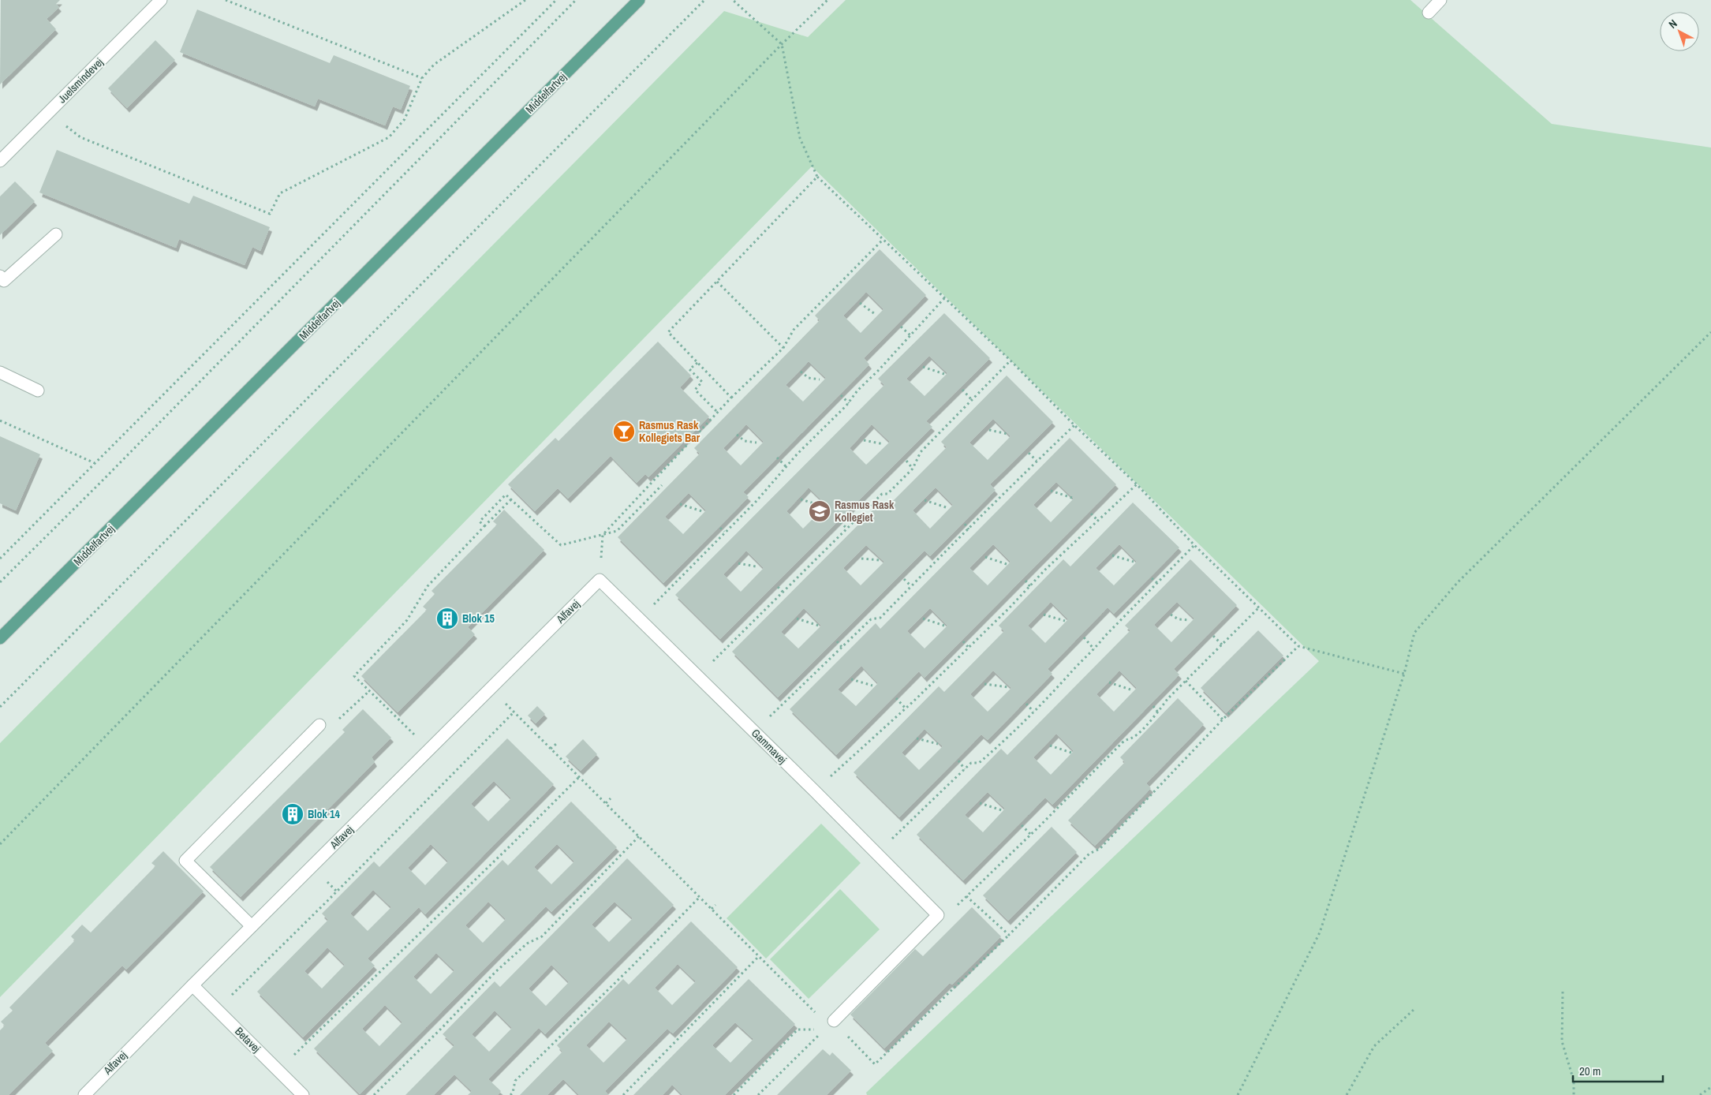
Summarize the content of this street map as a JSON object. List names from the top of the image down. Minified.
{"streets":{"main road":["Middelfartvej"],"street":["Juelsmindevej","Alfavej","Gammavej","Betavej"]},"crossings":[["Alfavej","Gammavej"],["Alfavej","Betavej"]],"places":{"bar":["Rasmus Rask Kollegiets Bar"],"school or university":["Rasmus Rask Kollegiet"],"building":["Blok 15","Blok 14"]},"scale_bar":"20 m","north":"top left"}
